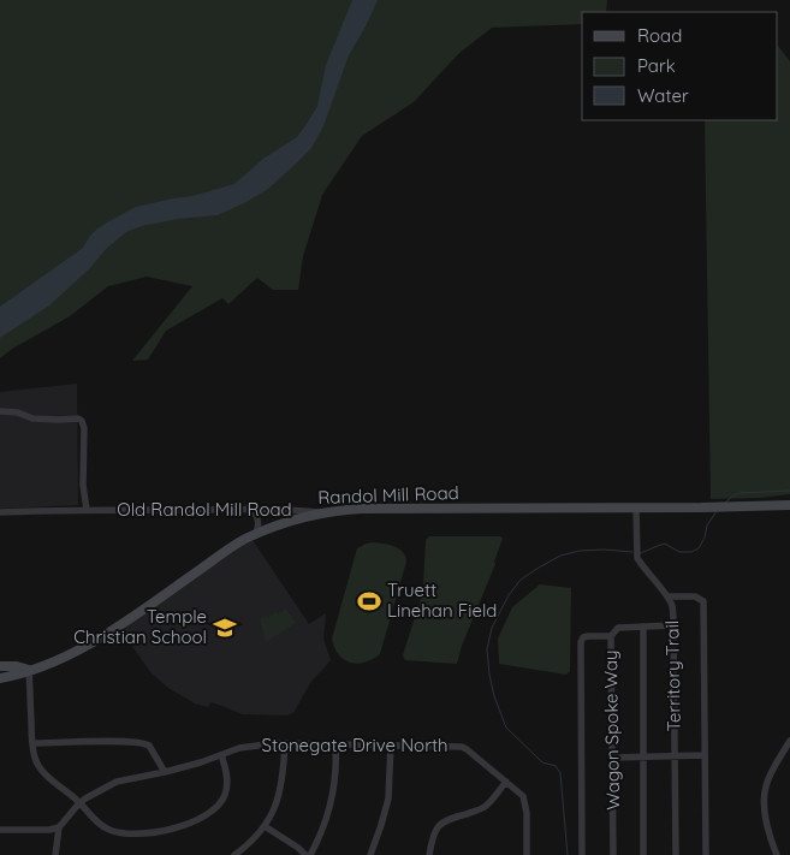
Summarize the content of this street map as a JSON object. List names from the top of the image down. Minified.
{"streets":{"main road":["Randol Mill Road"],"street":["Old Randol Mill Road","Territory Trail","Wagon Spoke Way","Stonegate Drive North"]},"crossings":[["Randol Mill Road","Old Randol Mill Road"],["Randol Mill Road","Territory Trail"],["Territory Trail","Wagon Spoke Way"]],"places":{"sports":["Truett Linehan Field"],"school or university":["Temple Christian School"]},"legend":["Road","Park","Water"]}
